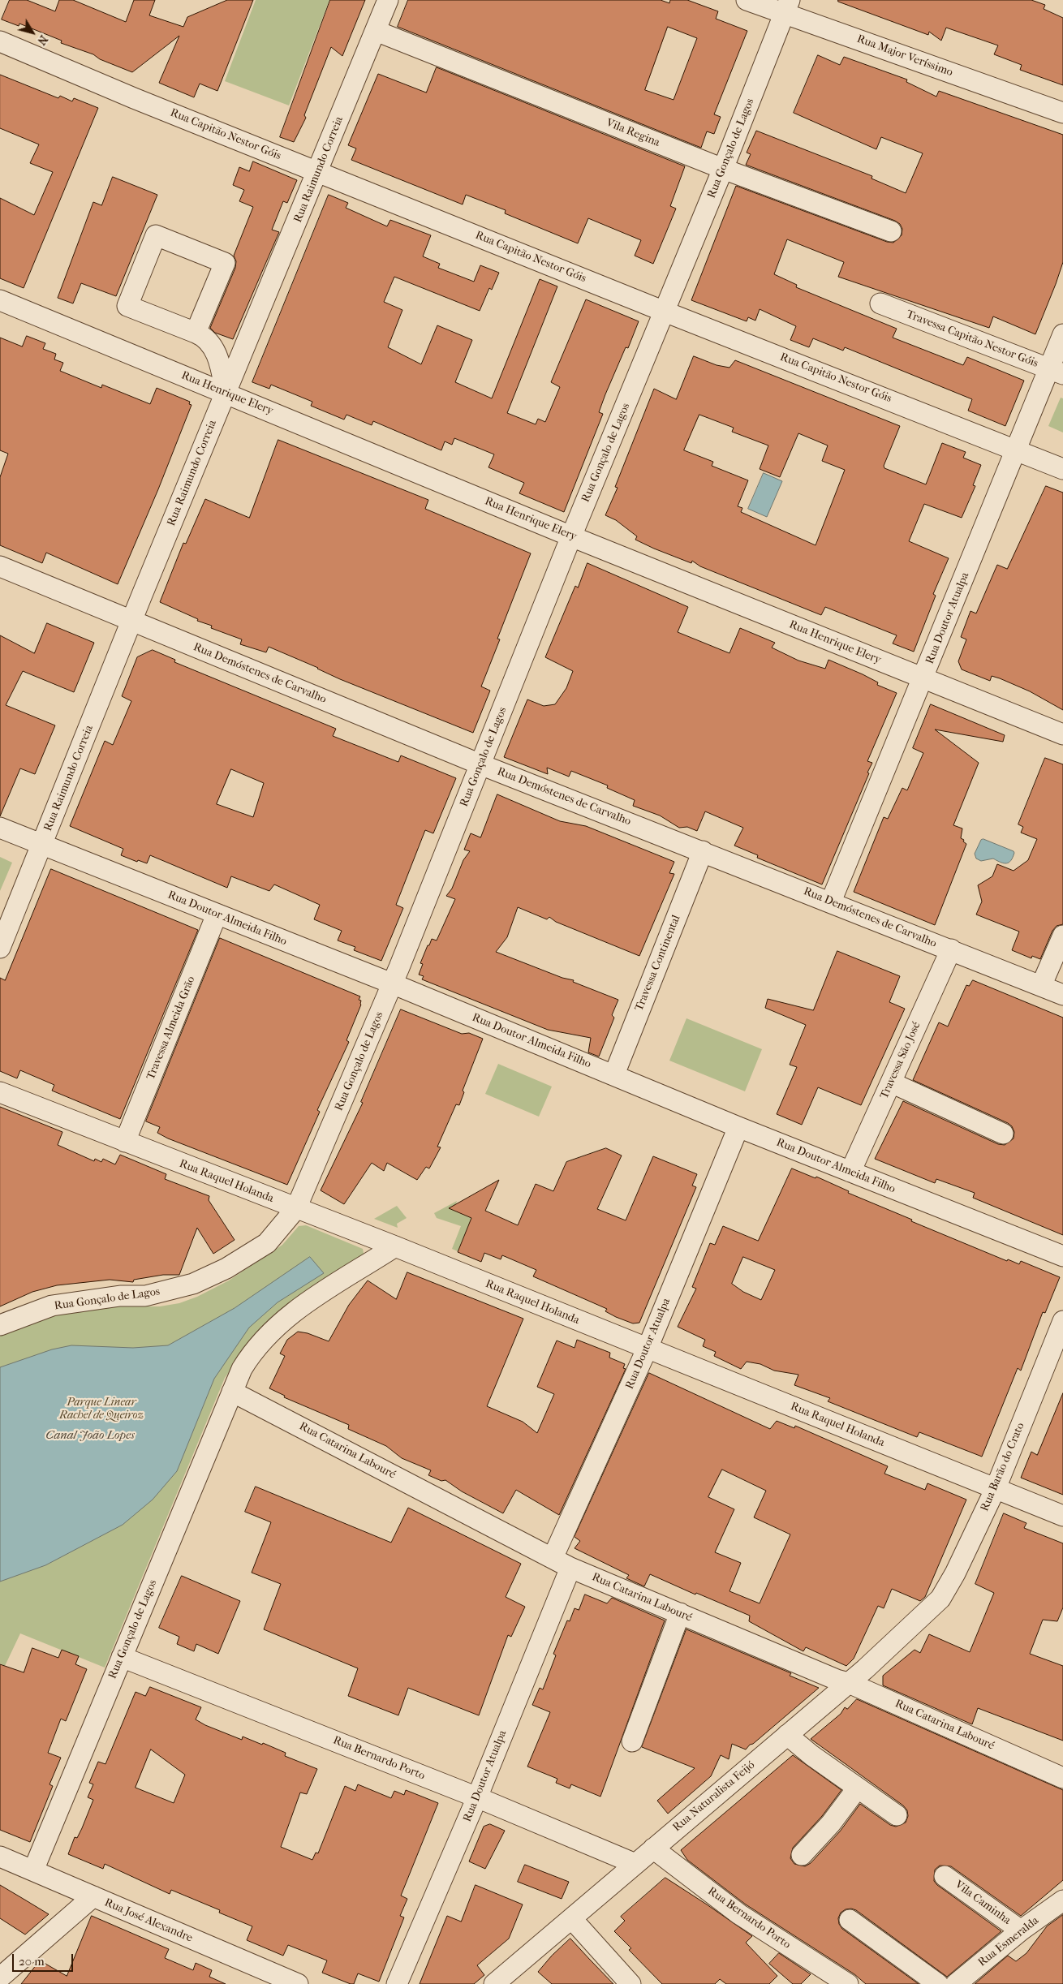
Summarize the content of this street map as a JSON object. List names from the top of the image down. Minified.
{"streets":{"street":["Rua Major Veríssimo","Vila Regina","Rua Capitão Nestor Góis","Rua Gonçalo de Lagos","Rua Raimundo Correia","Travessa Capitão Nestor Góis","Rua Henrique Elery","Rua Doutor Atualpa","Rua Demóstenes de Carvalho","Rua Doutor Almeida Filho","Travessa Continental","Travessa Almeida Grão","Travessa São José","Rua Raquel Holanda","Rua Catarina Labouré","Rua Barão do Crato","Rua Bernardo Porto","Rua Naturalista Feijó","Vila Caminha","Rua José Alexandre","Rua Esmeralda"]},"crossings":[["Rua Major Veríssimo","Rua Gonçalo de Lagos"],["Vila Regina","Rua Gonçalo de Lagos"],["Vila Regina","Rua Raimundo Correia"],["Rua Capitão Nestor Góis","Rua Gonçalo de Lagos"],["Rua Capitão Nestor Góis","Rua Raimundo Correia"],["Rua Capitão Nestor Góis","Rua Doutor Atualpa"],["Rua Gonçalo de Lagos","Rua Henrique Elery"],["Rua Gonçalo de Lagos","Rua Demóstenes de Carvalho"],["Rua Gonçalo de Lagos","Rua Doutor Almeida Filho"],["Rua Gonçalo de Lagos","Rua Raquel Holanda"],["Rua Gonçalo de Lagos","Rua Catarina Labouré"],["Rua Gonçalo de Lagos","Rua Bernardo Porto"],["Rua Gonçalo de Lagos","Rua José Alexandre"],["Rua Raimundo Correia","Rua Henrique Elery"],["Rua Raimundo Correia","Rua Demóstenes de Carvalho"],["Rua Raimundo Correia","Rua Doutor Almeida Filho"],["Travessa Capitão Nestor Góis","Rua Doutor Atualpa"],["Rua Henrique Elery","Rua Doutor Atualpa"],["Rua Doutor Atualpa","Rua Demóstenes de Carvalho"],["Rua Doutor Atualpa","Rua Doutor Almeida Filho"],["Rua Doutor Atualpa","Rua Raquel Holanda"],["Rua Doutor Atualpa","Rua Catarina Labouré"],["Rua Doutor Atualpa","Rua Bernardo Porto"],["Rua Demóstenes de Carvalho","Travessa Continental"],["Rua Demóstenes de Carvalho","Travessa São José"],["Rua Doutor Almeida Filho","Travessa Continental"],["Rua Doutor Almeida Filho","Travessa Almeida Grão"],["Rua Doutor Almeida Filho","Travessa São José"],["Travessa Almeida Grão","Rua Raquel Holanda"],["Rua Raquel Holanda","Rua Barão do Crato"],["Rua Catarina Labouré","Rua Naturalista Feijó"],["Rua Barão do Crato","Rua Naturalista Feijó"],["Rua Bernardo Porto","Rua Naturalista Feijó"],["Vila Caminha","Rua Esmeralda"]],"water":["Canal João Lopes"],"parks":["Parque Linear Rachel de Queiroz"],"scale_bar":"20 m","north":"bottom right"}
